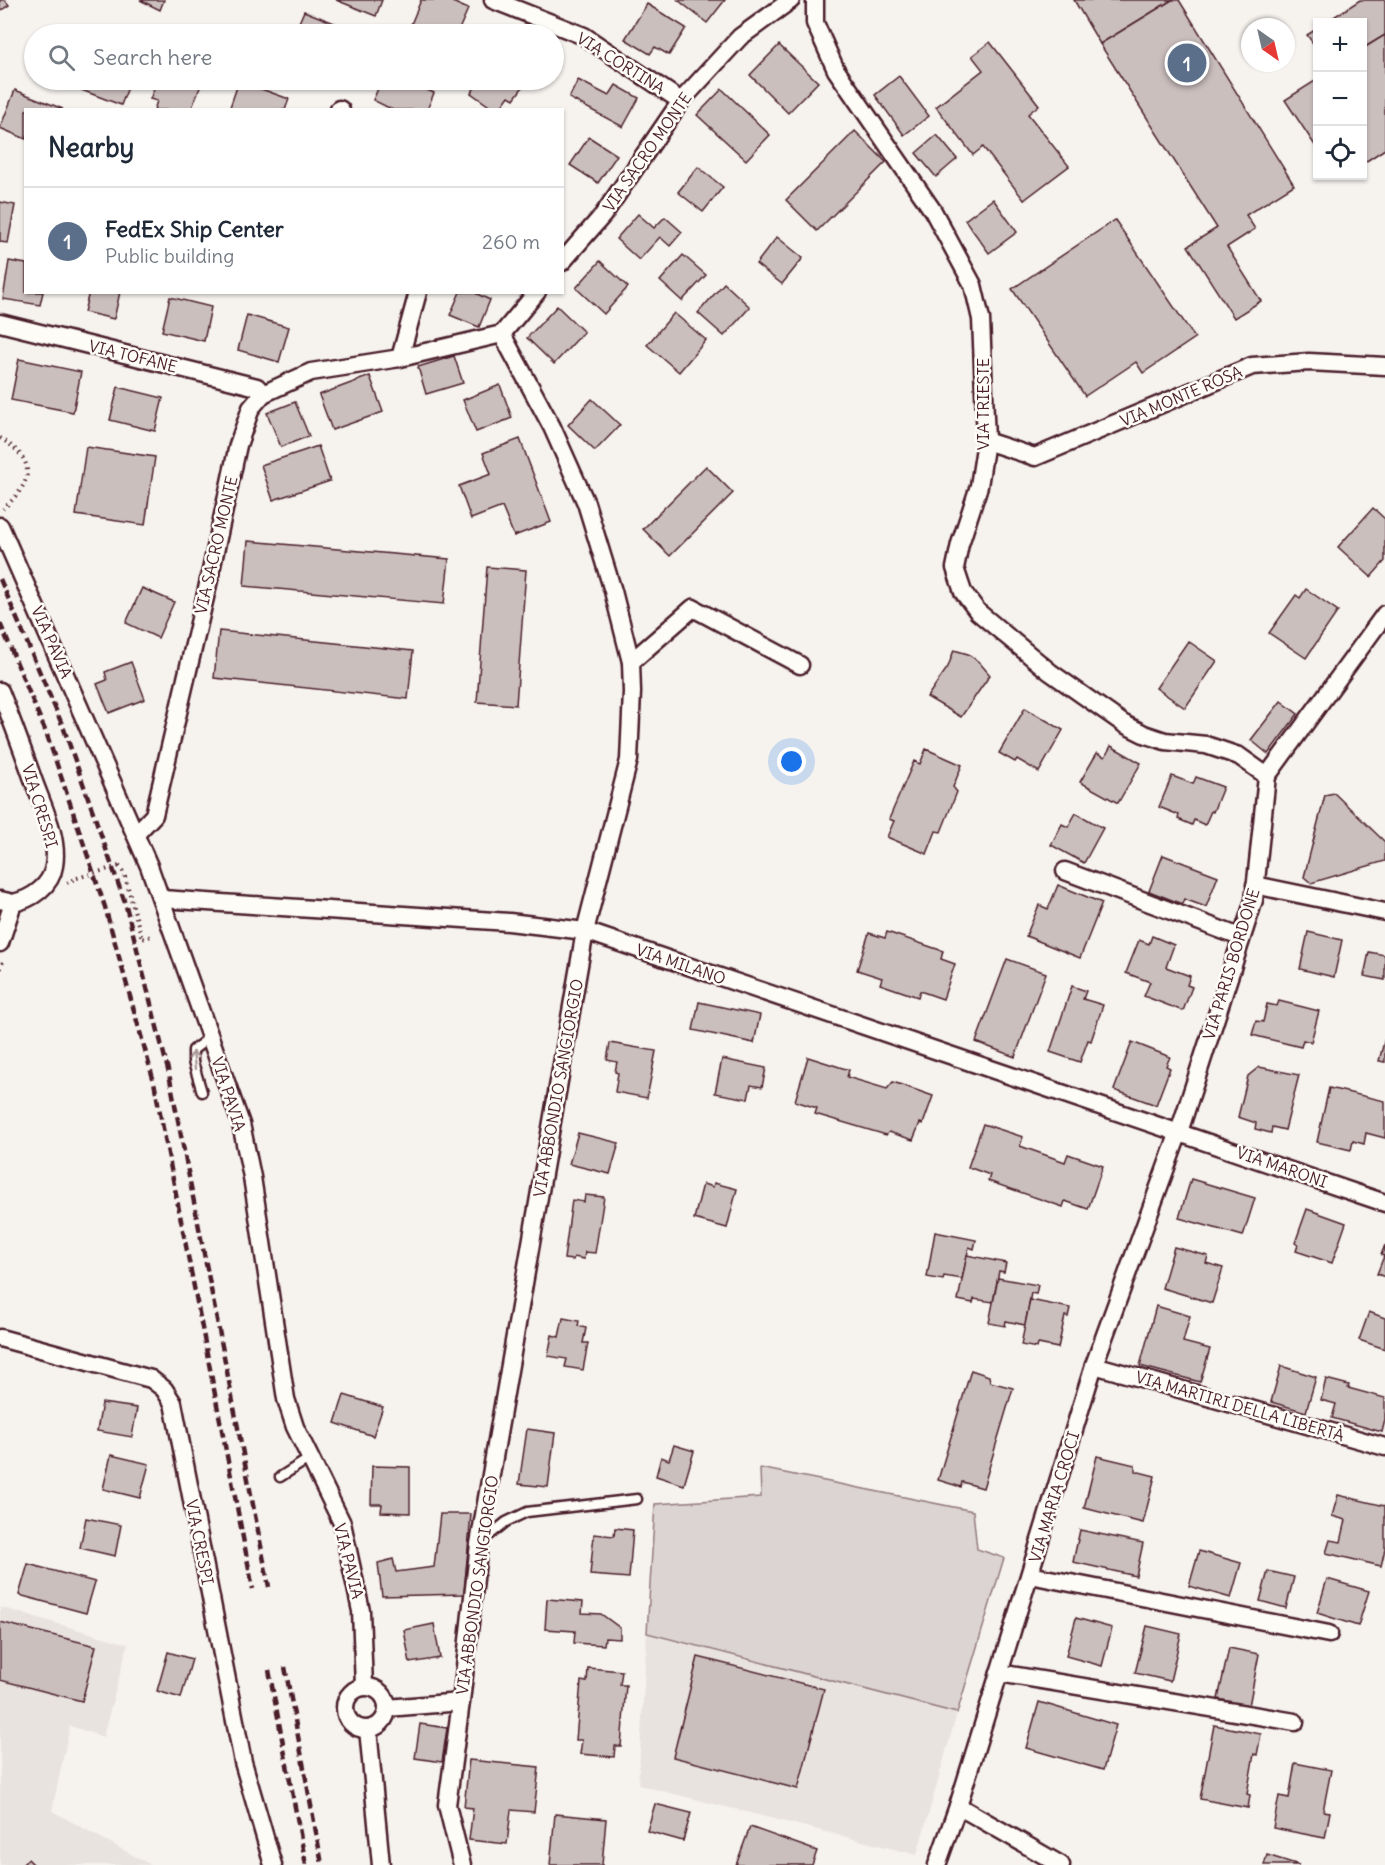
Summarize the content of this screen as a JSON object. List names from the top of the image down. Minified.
{"streets":{"street":["VIA CORTINA","VIA SACRO MONTE","VIA TOFANE","VIA MONTE ROSA","VIA TRIESTE","VIA PAVIA","VIA CRESPI","VIA MILANO","VIA PARIS BORDONE","VIA ABBONDIO SANGIORGIO","VIA MARONI","VIA MARTIRI DELLA LIBERTÀ","VIA MARIA CROCI"]},"crossings":[["VIA CORTINA","VIA SACRO MONTE"],["VIA SACRO MONTE","VIA TOFANE"],["VIA SACRO MONTE","VIA PAVIA"],["VIA MONTE ROSA","VIA TRIESTE"],["VIA TRIESTE","VIA PARIS BORDONE"],["VIA PAVIA","VIA MILANO"],["VIA MILANO","VIA PARIS BORDONE"],["VIA MILANO","VIA ABBONDIO SANGIORGIO"],["VIA MILANO","VIA MARONI"],["VIA MILANO","VIA MARIA CROCI"],["VIA PARIS BORDONE","VIA MARONI"],["VIA PARIS BORDONE","VIA MARIA CROCI"],["VIA MARONI","VIA MARIA CROCI"],["VIA MARTIRI DELLA LIBERTÀ","VIA MARIA CROCI"]],"north":"bottom right","page":{"map_buttons":["+","−"],"search":"Search here","pins":"1","heading":"Nearby","list":[{"mark":"1","name":"FedEx Ship Center","note":"Public building","value":"260 m"}]}}
